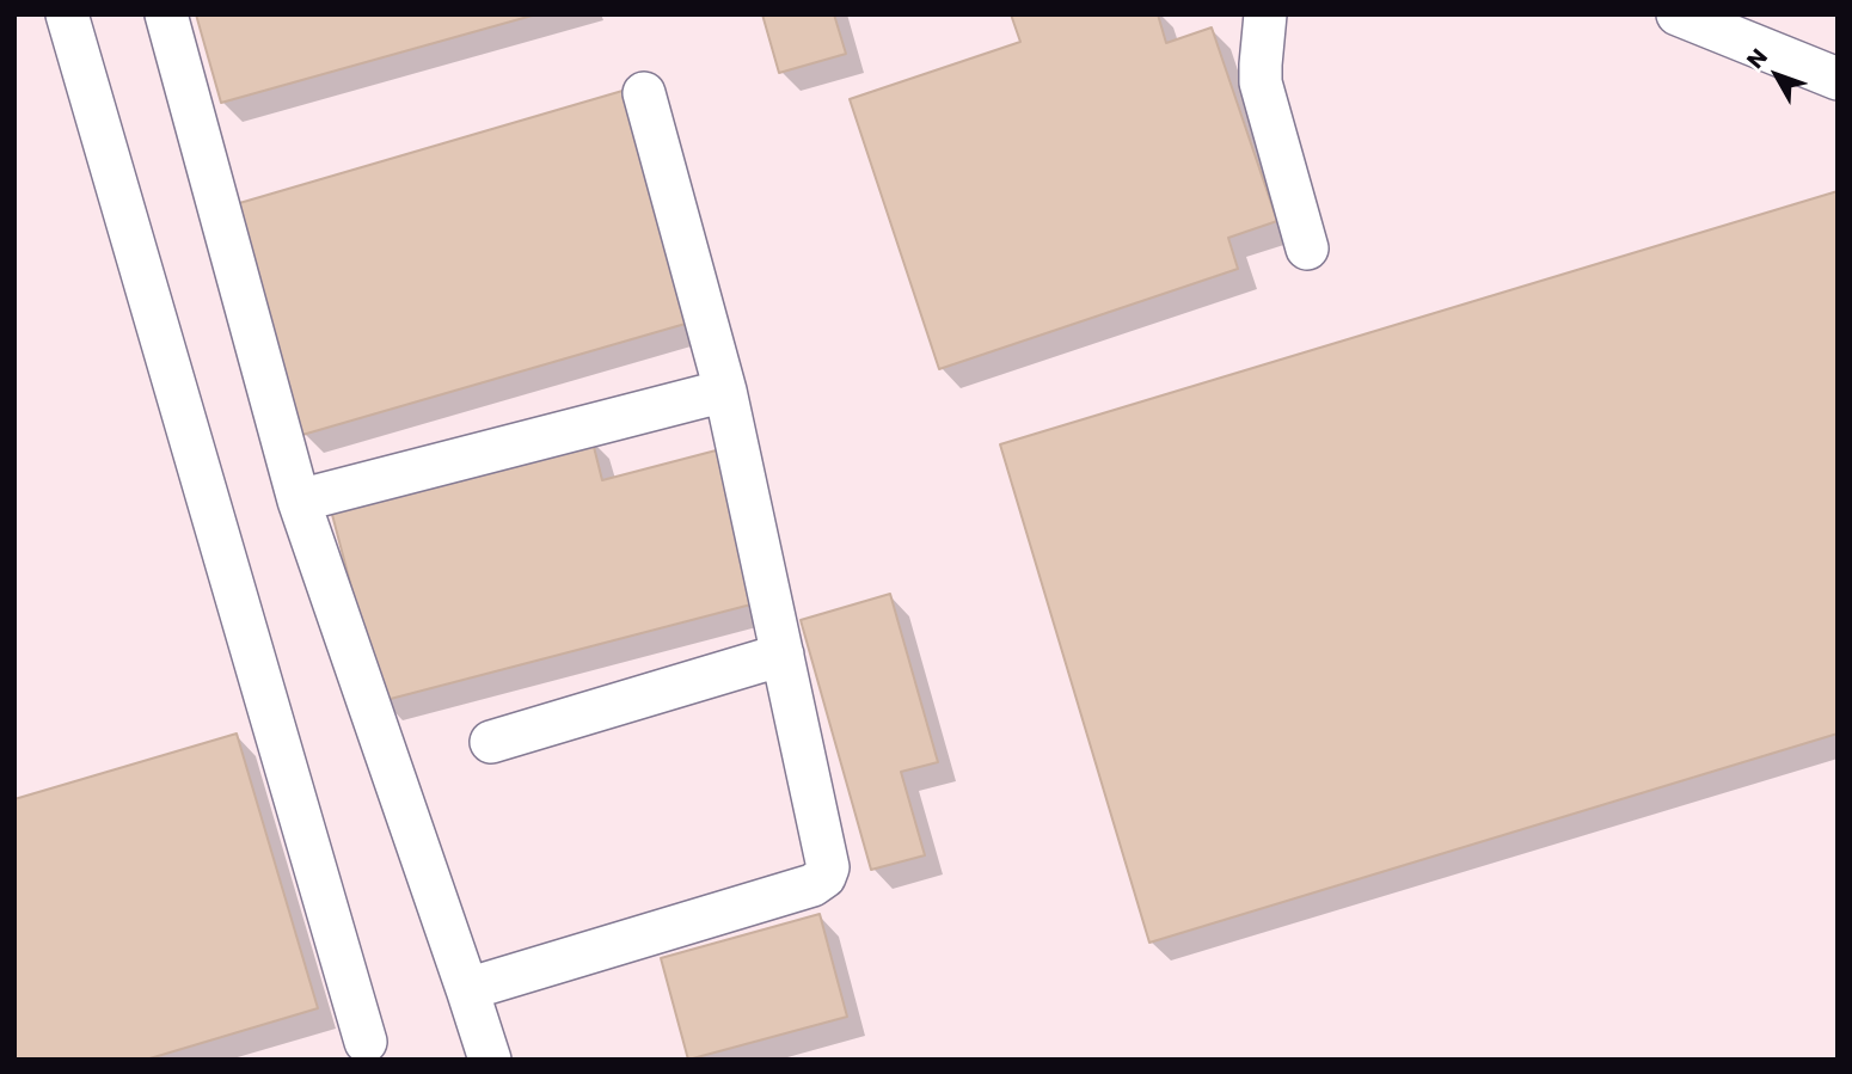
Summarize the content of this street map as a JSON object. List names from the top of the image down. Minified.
{"north":"top left"}
